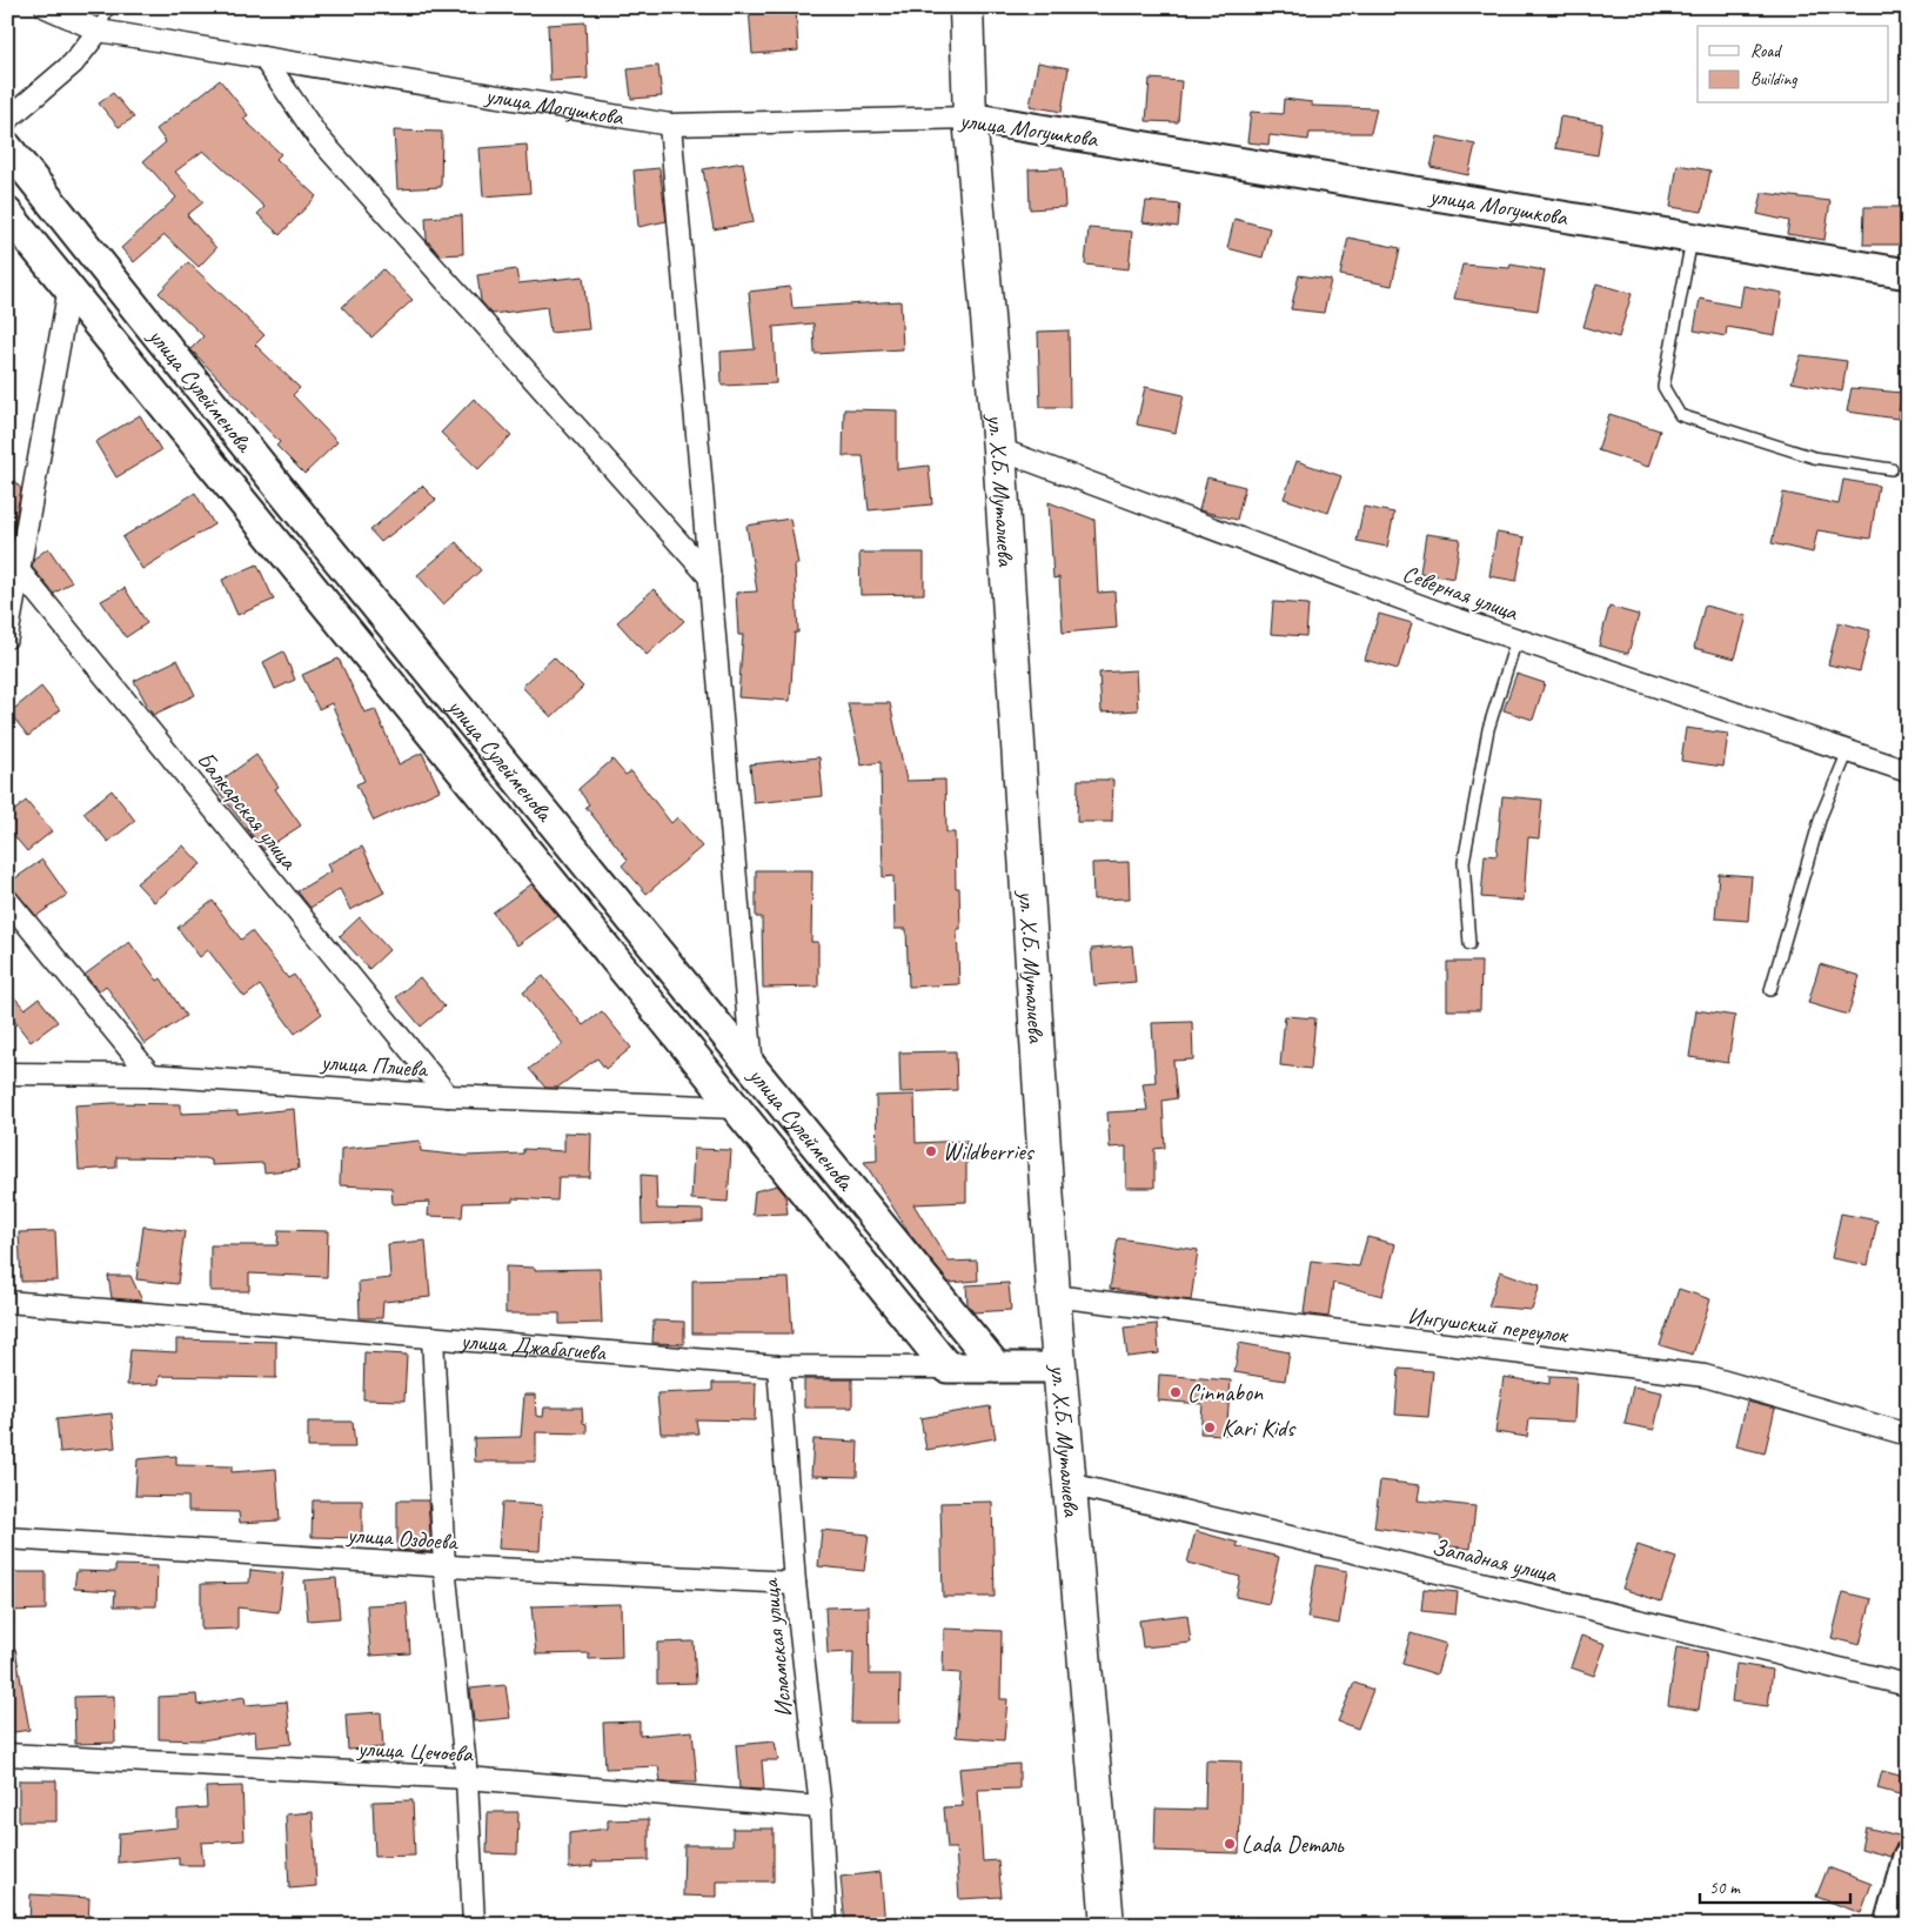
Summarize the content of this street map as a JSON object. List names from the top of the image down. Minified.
{"streets":{"main road":["улица Могушкова","улица Сулейменова","ул. Х.Б. Муталиева","улица Джабагиева"],"street":["Северная улица","Балкарская улица","улица Плиева","Ингушский переулок","улица Оздоева","Западная улица","Исламская улица","улица Цечоева"]},"crossings":[["улица Могушкова","ул. Х.Б. Муталиева"],["улица Сулейменова","улица Плиева"],["улица Сулейменова","улица Джабагиева"],["ул. Х.Б. Муталиева","Северная улица"],["ул. Х.Б. Муталиева","Ингушский переулок"],["ул. Х.Б. Муталиева","улица Джабагиева"],["ул. Х.Б. Муталиева","Западная улица"],["Балкарская улица","улица Плиева"],["улица Джабагиева","Исламская улица"],["улица Оздоева","Исламская улица"],["Исламская улица","улица Цечоева"]],"places":["Wildberries","Cinnabon","Kari Kids","Lada Dеталь"],"legend":["Road","Building"],"scale_bar":"50 m"}
